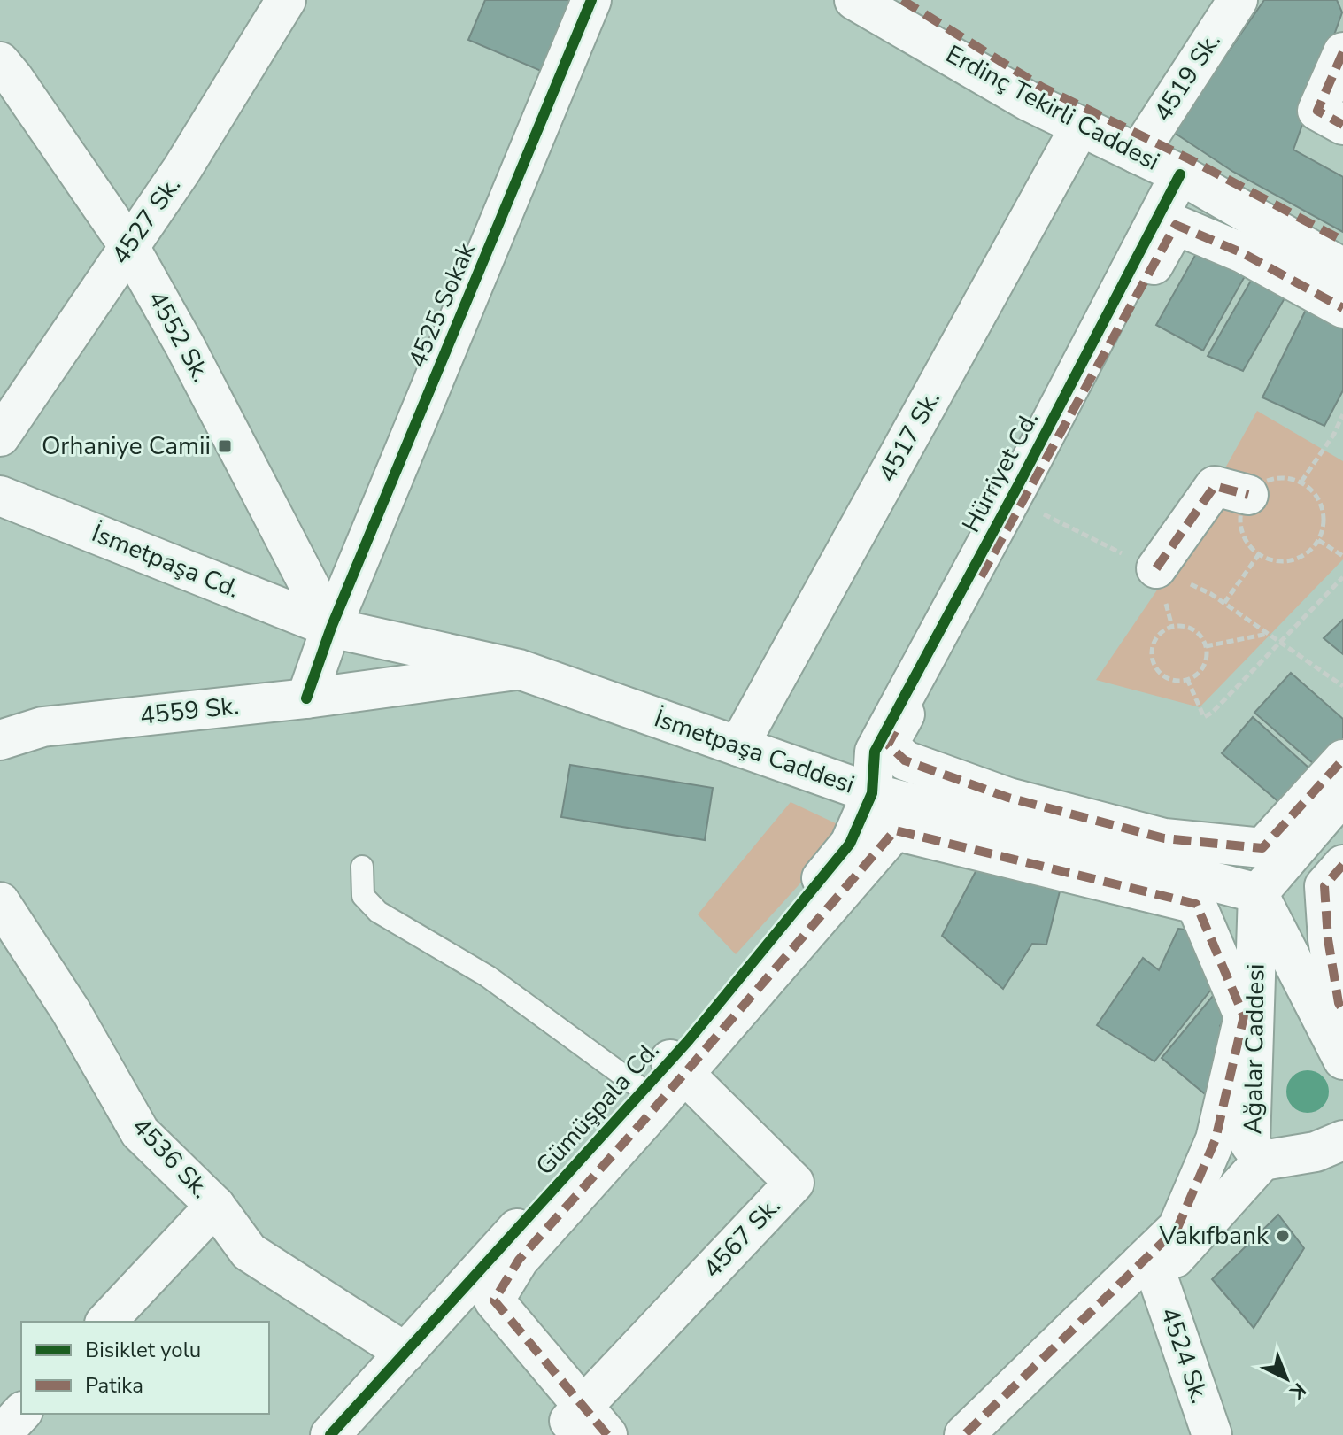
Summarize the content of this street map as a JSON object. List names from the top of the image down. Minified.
{"streets":{"street":["4519 Sk.","Erdinç Tekirli Caddesi","4527 Sk.","4525 Sokak","4552 Sk.","4517 Sk.","Hürriyet Cd.","İsmetpaşa Cd.","4559 Sk.","İsmetpaşa Caddesi","Ağalar Caddesi","Gümüşpala Cd.","4536 Sk.","4567 Sk.","4524 Sk."]},"crossings":[["4519 Sk.","Erdinç Tekirli Caddesi"],["Erdinç Tekirli Caddesi","4517 Sk."],["Erdinç Tekirli Caddesi","Hürriyet Cd."],["4527 Sk.","4552 Sk."],["4525 Sokak","4552 Sk."],["4525 Sokak","İsmetpaşa Cd."],["4525 Sokak","İsmetpaşa Caddesi"],["4552 Sk.","İsmetpaşa Cd."],["4552 Sk.","İsmetpaşa Caddesi"],["4517 Sk.","İsmetpaşa Caddesi"],["Hürriyet Cd.","İsmetpaşa Caddesi"],["Hürriyet Cd.","Gümüşpala Cd."],["İsmetpaşa Cd.","İsmetpaşa Caddesi"],["4559 Sk.","İsmetpaşa Caddesi"],["İsmetpaşa Caddesi","Ağalar Caddesi"],["İsmetpaşa Caddesi","Gümüşpala Cd."],["Ağalar Caddesi","4524 Sk."],["Gümüşpala Cd.","4536 Sk."],["Gümüşpala Cd.","4567 Sk."]],"places":{"transit":["Orhaniye Camii"],"other":["Vakıfbank"]},"legend":["Bisiklet yolu","Patika"],"north":"bottom right"}
